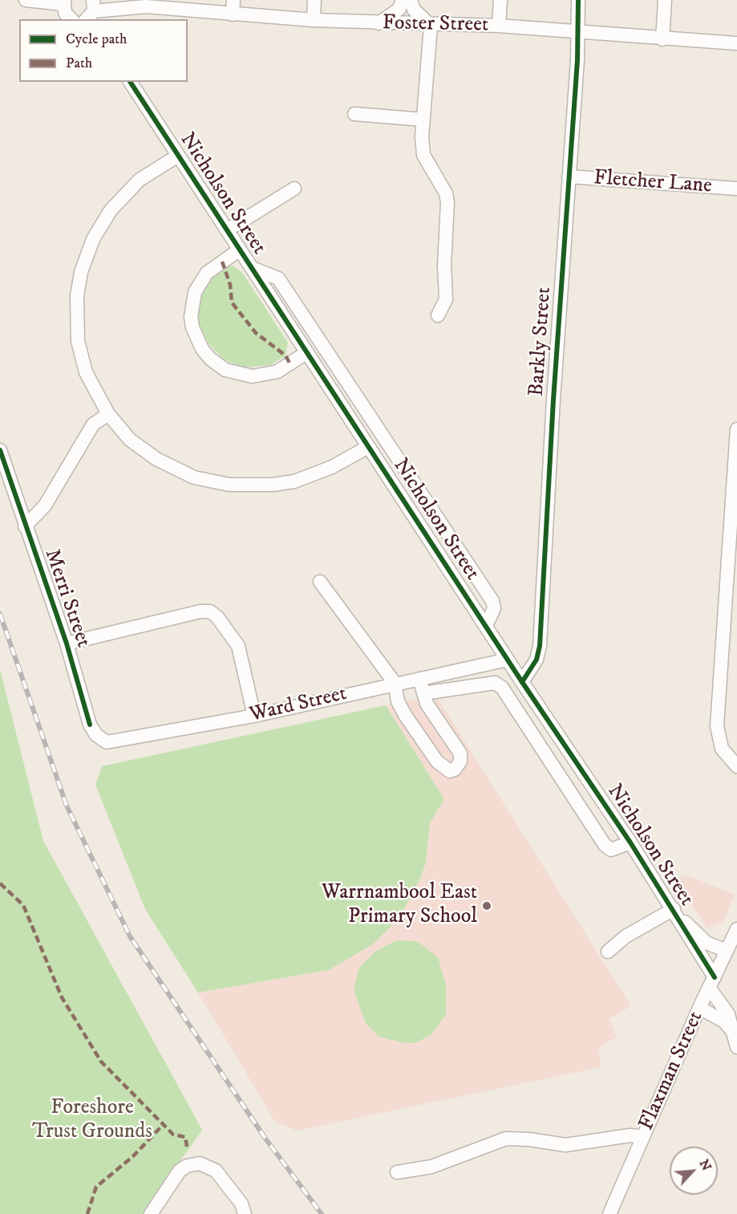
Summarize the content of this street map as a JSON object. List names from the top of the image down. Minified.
{"streets":{"street":["Foster Street","Fletcher Lane","Nicholson Street","Barkly Street","Merri Street","Ward Street","Flaxman Street"]},"crossings":[["Foster Street","Barkly Street"],["Fletcher Lane","Barkly Street"],["Nicholson Street","Barkly Street"],["Nicholson Street","Ward Street"],["Nicholson Street","Flaxman Street"],["Merri Street","Ward Street"]],"parks":["Foreshore Trust Grounds"],"places":["Warrnambool East Primary School"],"legend":["Cycle path","Path"],"north":"top right"}
